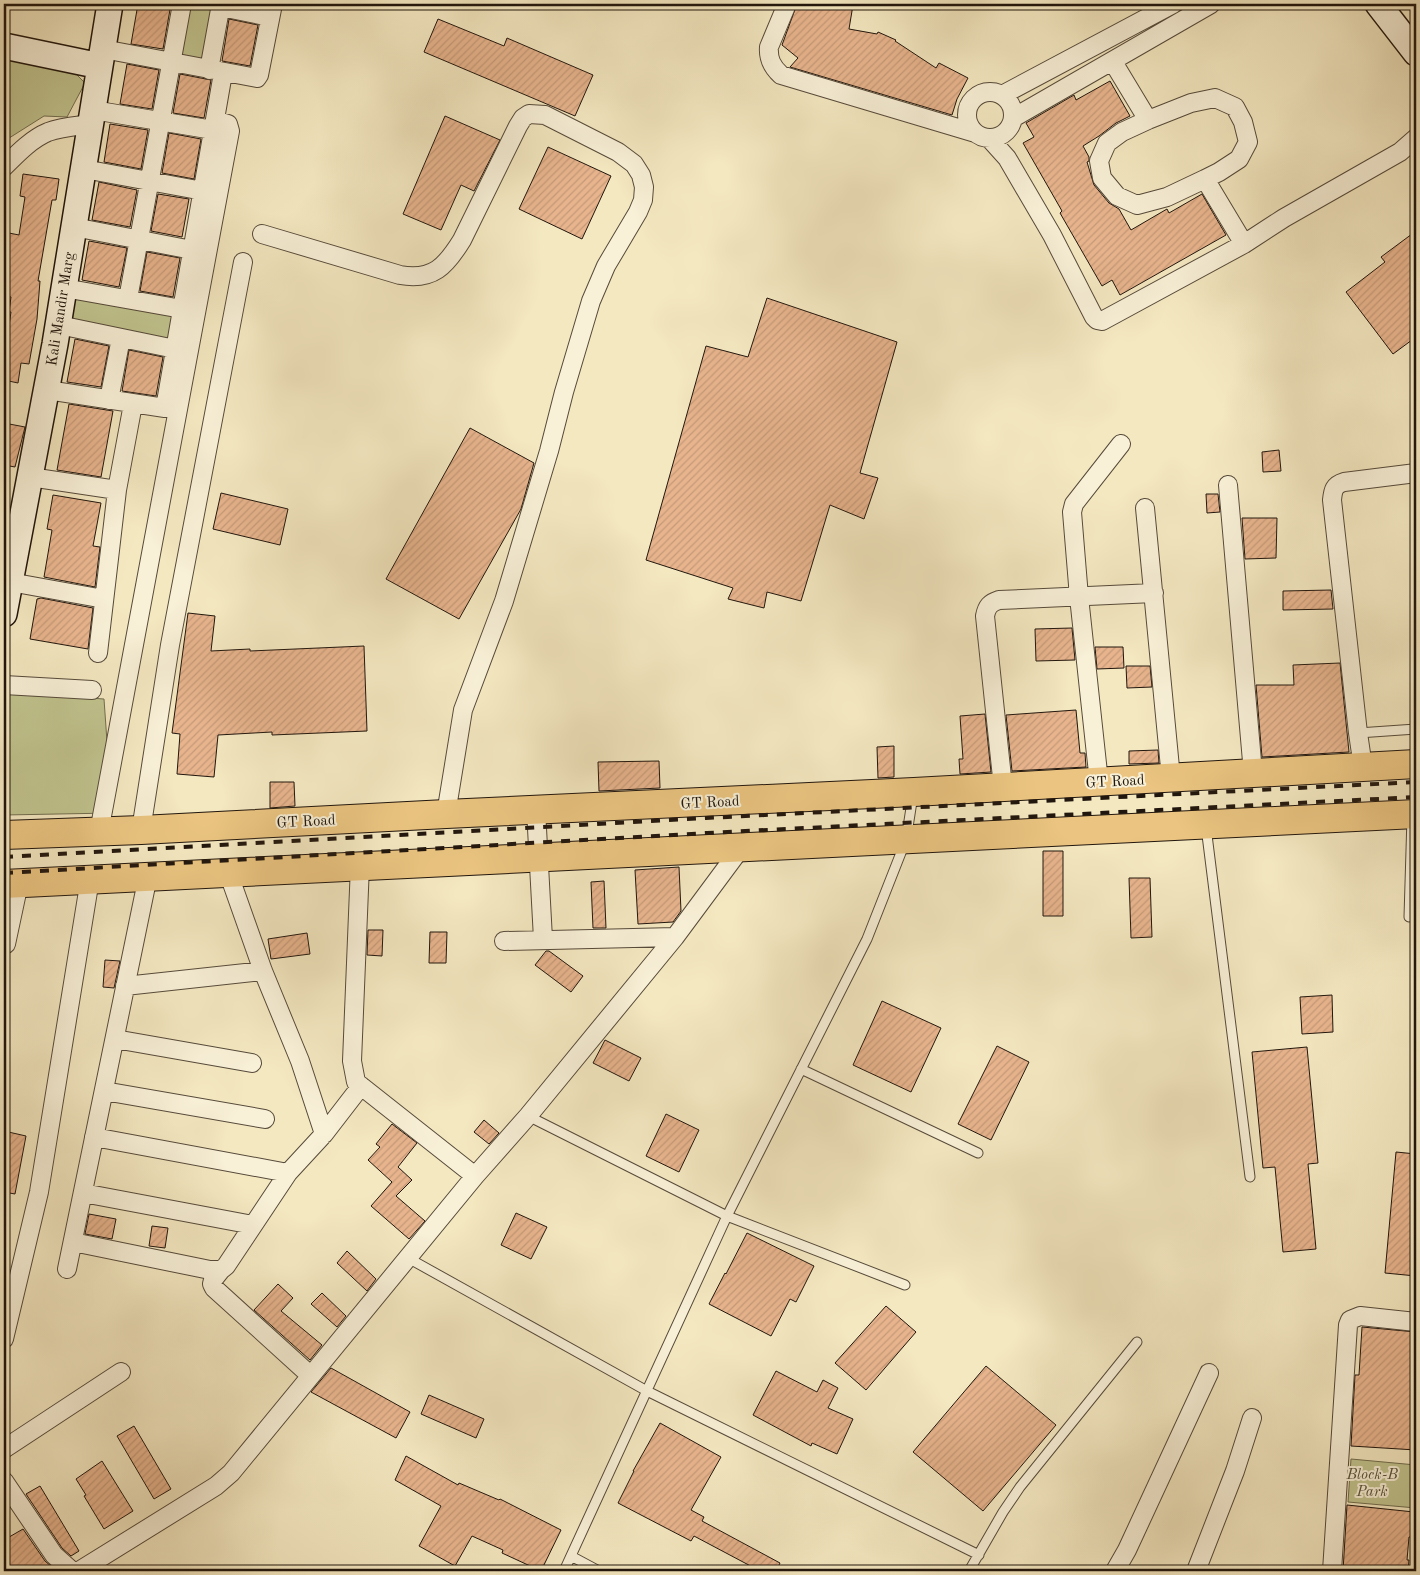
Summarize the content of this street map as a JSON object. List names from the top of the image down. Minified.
{"streets":{"highway":["GT Road"],"street":["Kali Mandir Marg"]},"parks":["Block-B Park"]}
